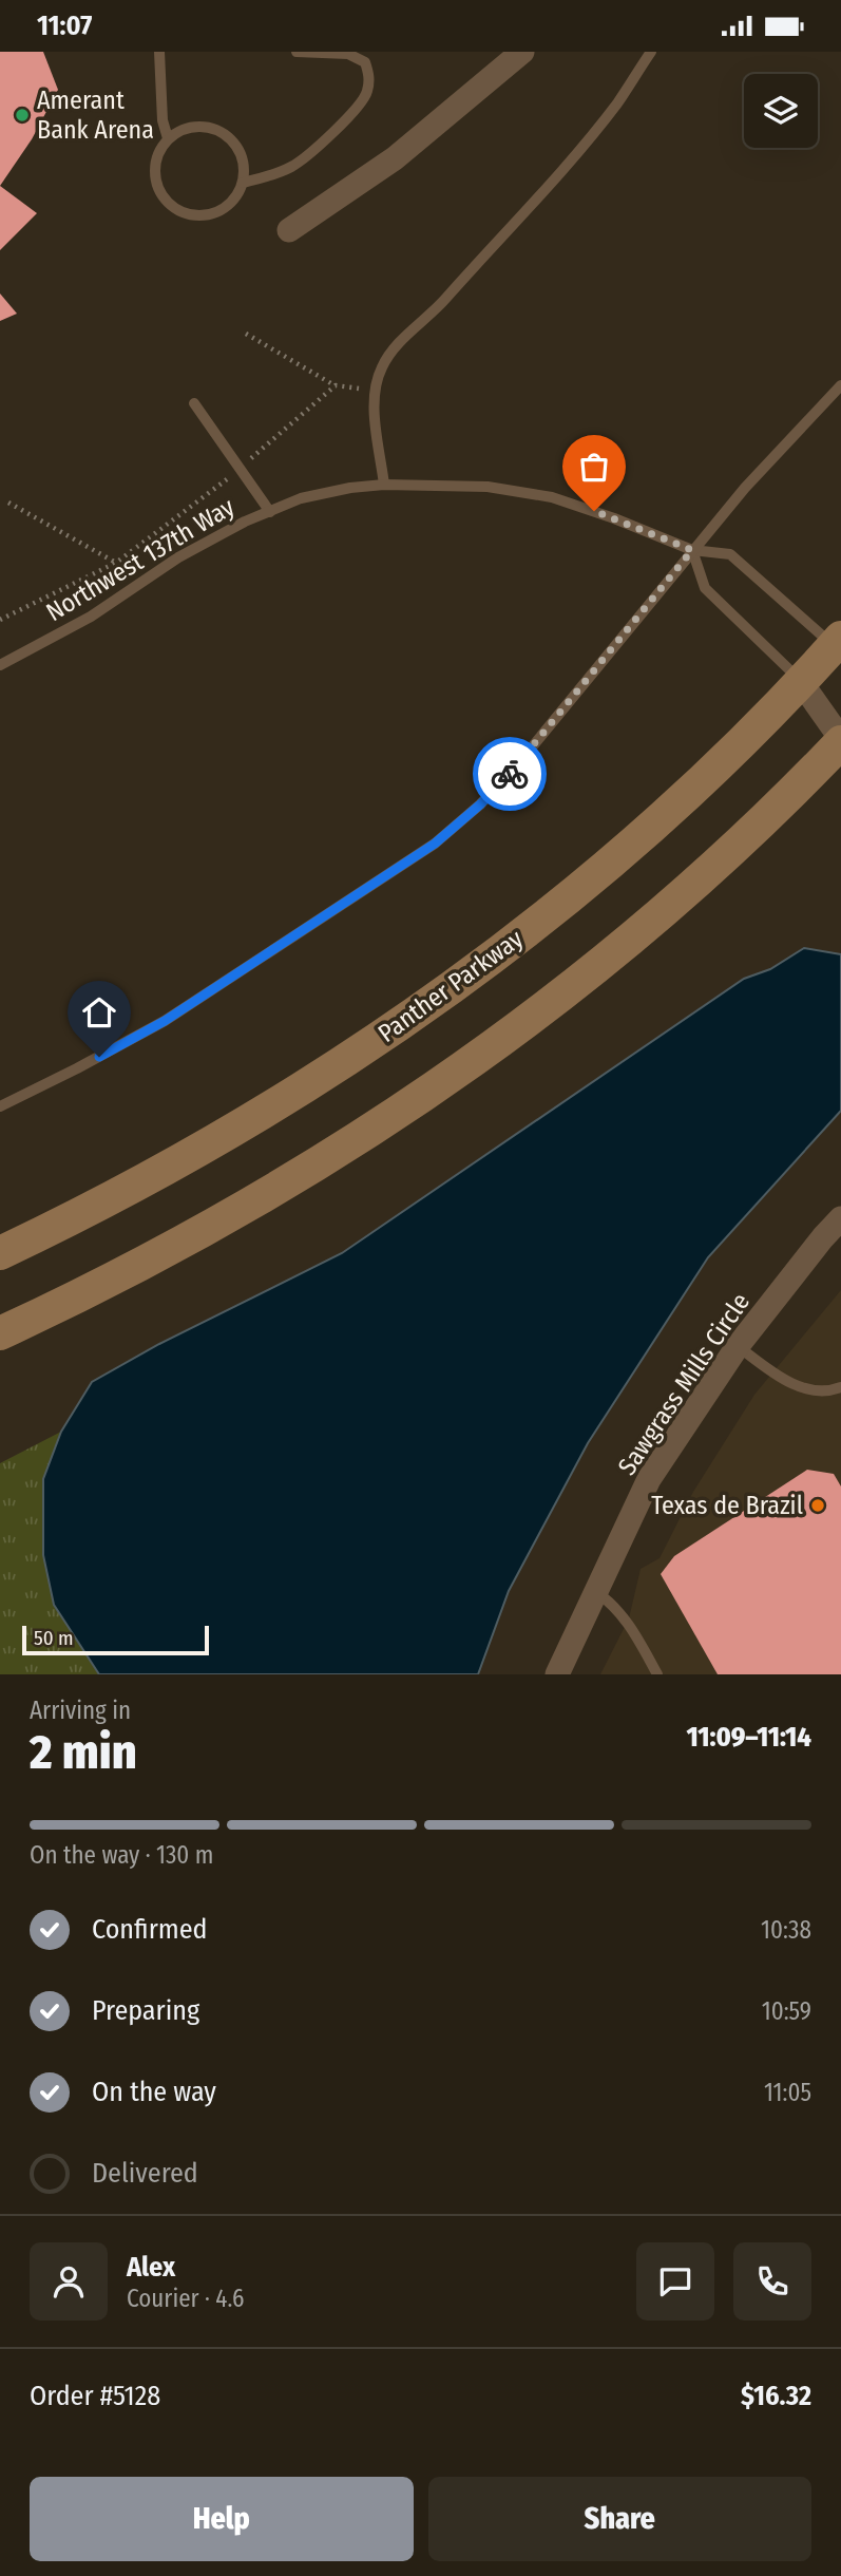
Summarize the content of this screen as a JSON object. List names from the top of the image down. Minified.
{"streets":{"main road":["Panther Parkway"],"street":["Sawgrass Mills Circle"],"lane":["Northwest 137th Way"]},"crossings":[["Northwest 137th Way","Panther Parkway"]],"places":["Amerant Bank Arena","Texas de Brazil"],"scale_bar":"50 m","page":{"status":"11:07","scale":"50 m","heading":["2 min","Arriving in","11:09–11:14"],"panel":["Alex","Courier · 4.6","Order #5128","$16.32"],"bar":"On the way · 130 m","list":[["Confirmed","10:38"],["Preparing","10:59"],["On the way","11:05"],"Delivered"],"buttons":["Help","Share"]}}
